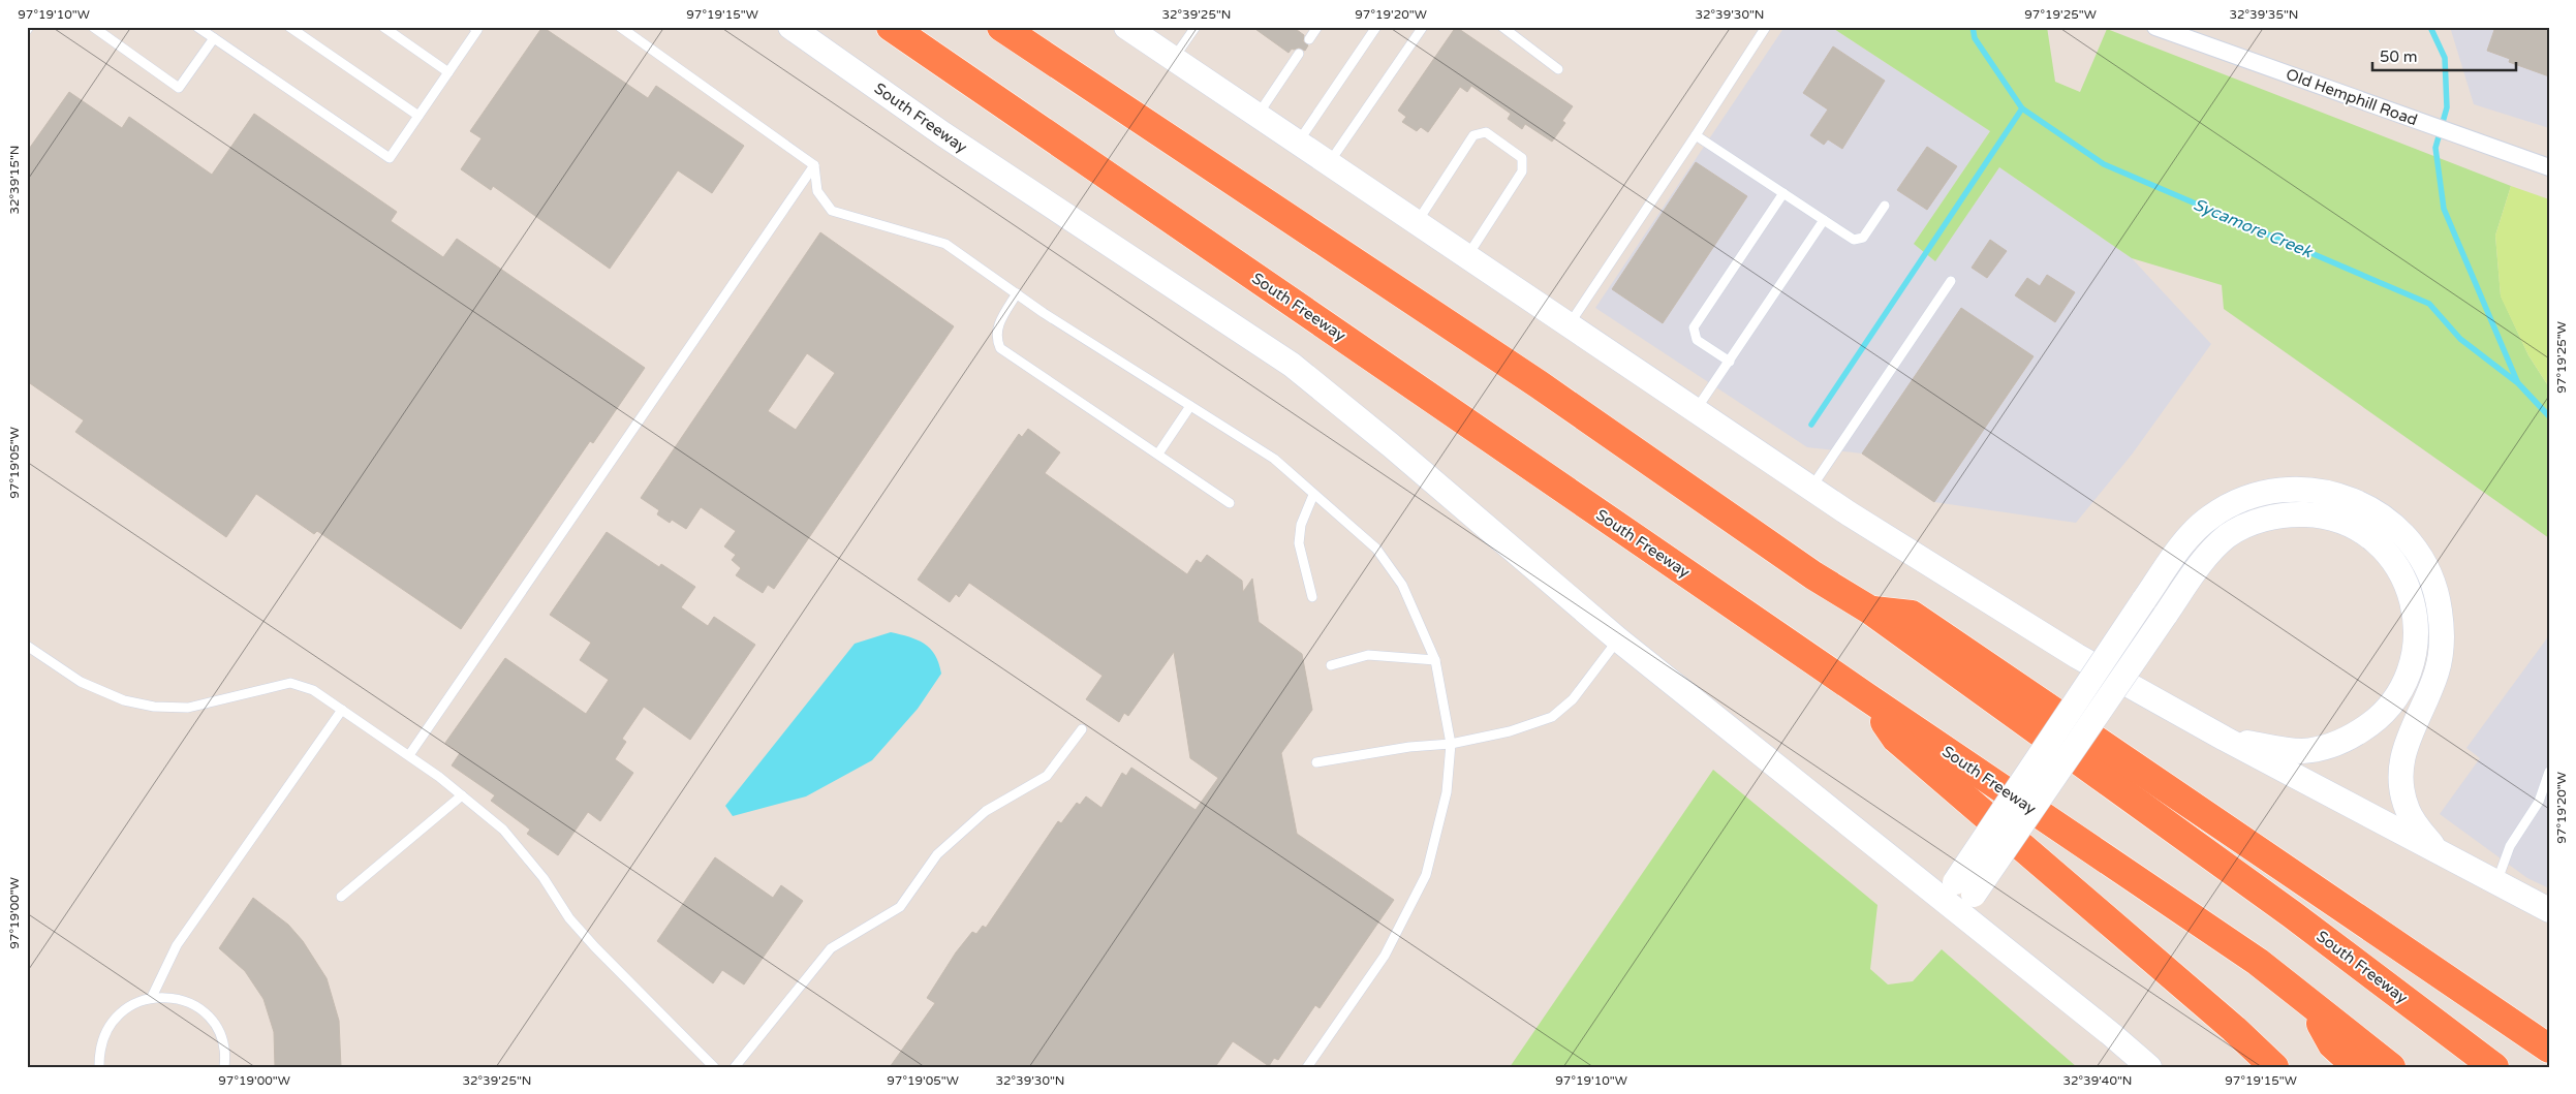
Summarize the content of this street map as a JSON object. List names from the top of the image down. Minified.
{"streets":{"highway":["South Freeway"],"street":["Old Hemphill Road"]},"water":["Sycamore Creek"],"scale_bar":"50 m","coordinates":["97°19'10\"W","97°19'15\"W","32°39'25\"N","97°19'20\"W","32°39'30\"N","97°19'25\"W","32°39'35\"N","32°39'15\"N","97°19'05\"W","97°19'00\"W","32°39'40\"N"]}
